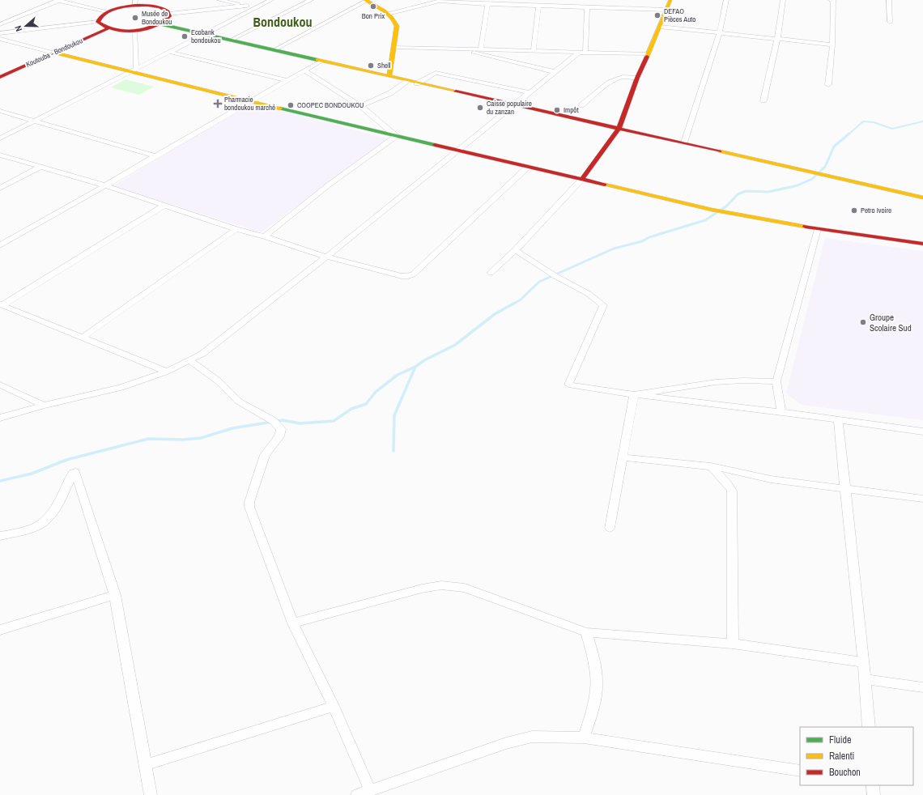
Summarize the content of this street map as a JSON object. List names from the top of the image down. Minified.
{"streets":{"street":["Koutouba - Bondoukou"]},"districts":["Bondoukou"],"places":{"other":["Bon Prix","DEFAO Pièces Auto","Musée de Bondoukou","Ecobank bondoukou","Shell","COOPEC BONDOUKOU","Caisse populaire du zanzan","Impôt","Petro Ivoire","Groupe Scolaire Sud"],"health":["Pharmacie bondoukou marché"]},"legend":["Fluide","Ralenti","Bouchon"],"north":"left"}
